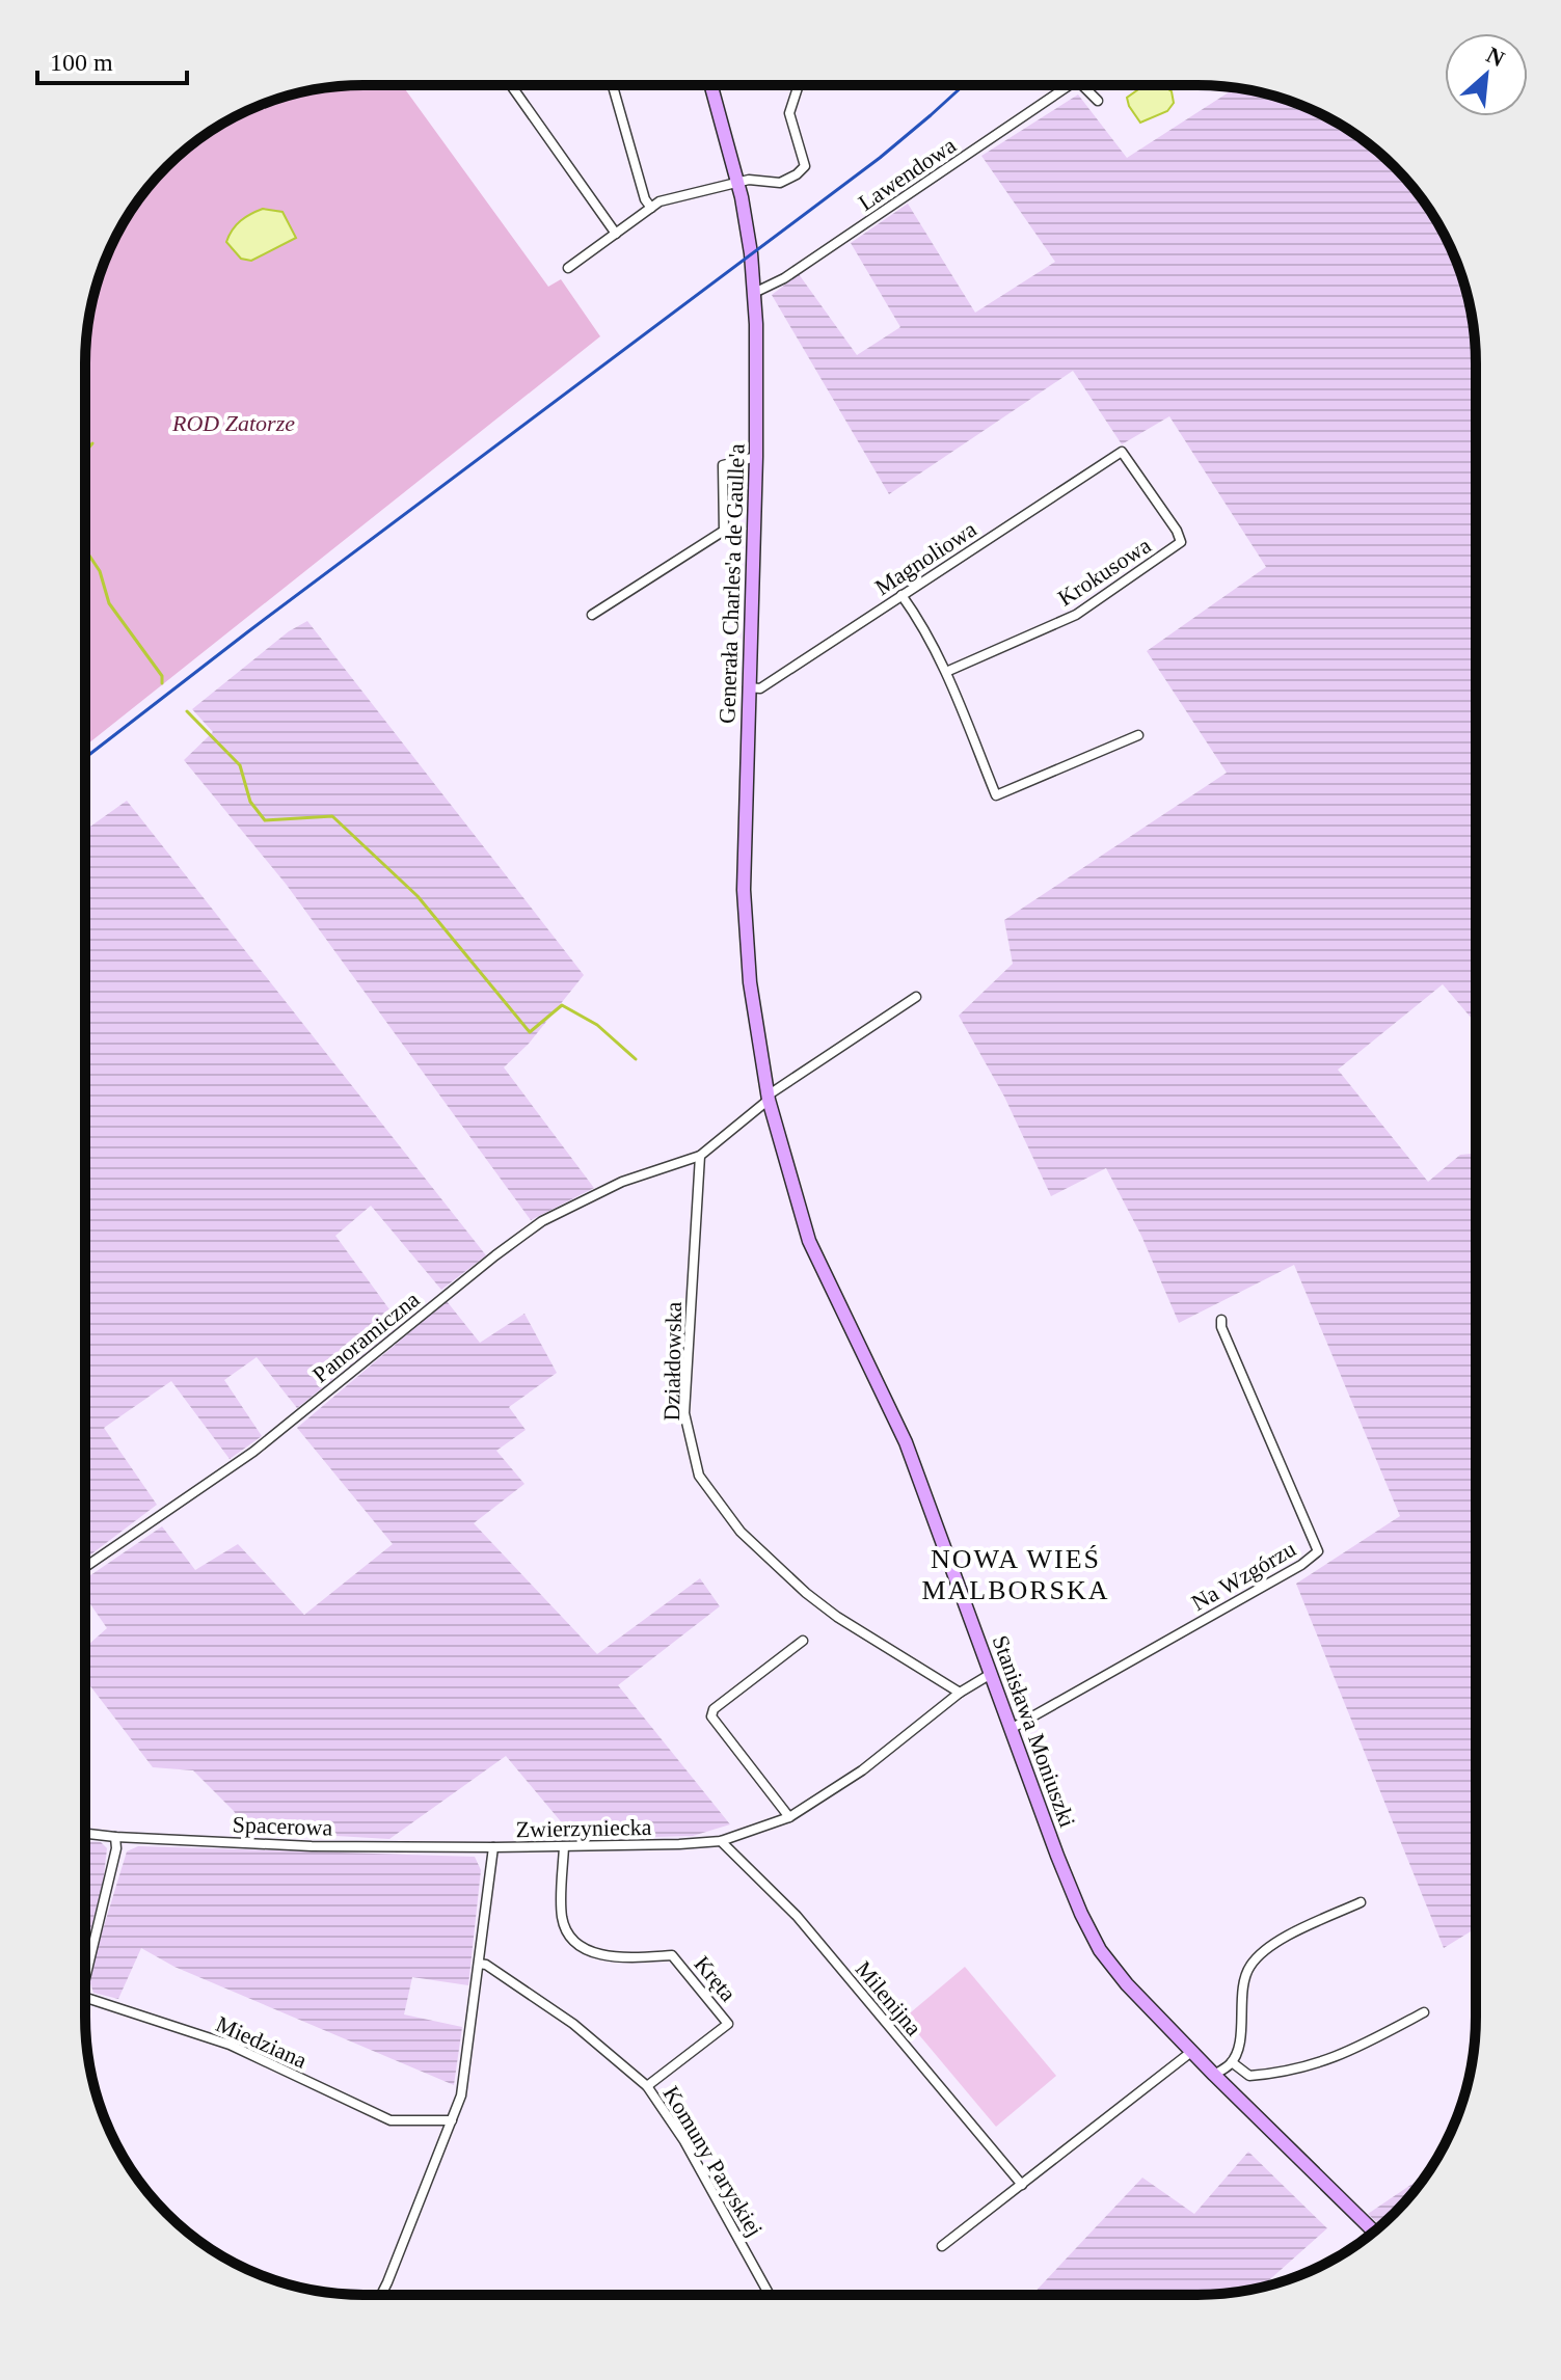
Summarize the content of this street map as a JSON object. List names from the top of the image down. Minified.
{"streets":{"main road":["Generała Charles'a de Gaulle'a","Stanisława Moniuszki"],"street":["Lawendowa","Magnoliowa","Krokusowa","Panoramiczna","Działdowska","Na Wzgórzu","Spacerowa","Zwierzyniecka","Kręta","Milenijna","Miedziana","Komuny Paryskiej"]},"crossings":[["Lawendowa","Generała Charles'a de Gaulle'a"],["Magnoliowa","Krokusowa"],["Magnoliowa","Generała Charles'a de Gaulle'a"],["Generała Charles'a de Gaulle'a","Stanisława Moniuszki"],["Panoramiczna","Działdowska"],["Działdowska","Zwierzyniecka"],["Na Wzgórzu","Stanisława Moniuszki"],["Spacerowa","Zwierzyniecka"],["Zwierzyniecka","Kręta"],["Zwierzyniecka","Milenijna"],["Zwierzyniecka","Miedziana"],["Zwierzyniecka","Komuny Paryskiej"],["Kręta","Komuny Paryskiej"]],"districts":["NOWA WIEŚ MALBORSKA"],"parks":["ROD Zatorze"],"scale_bar":"100 m","north":"top right"}
